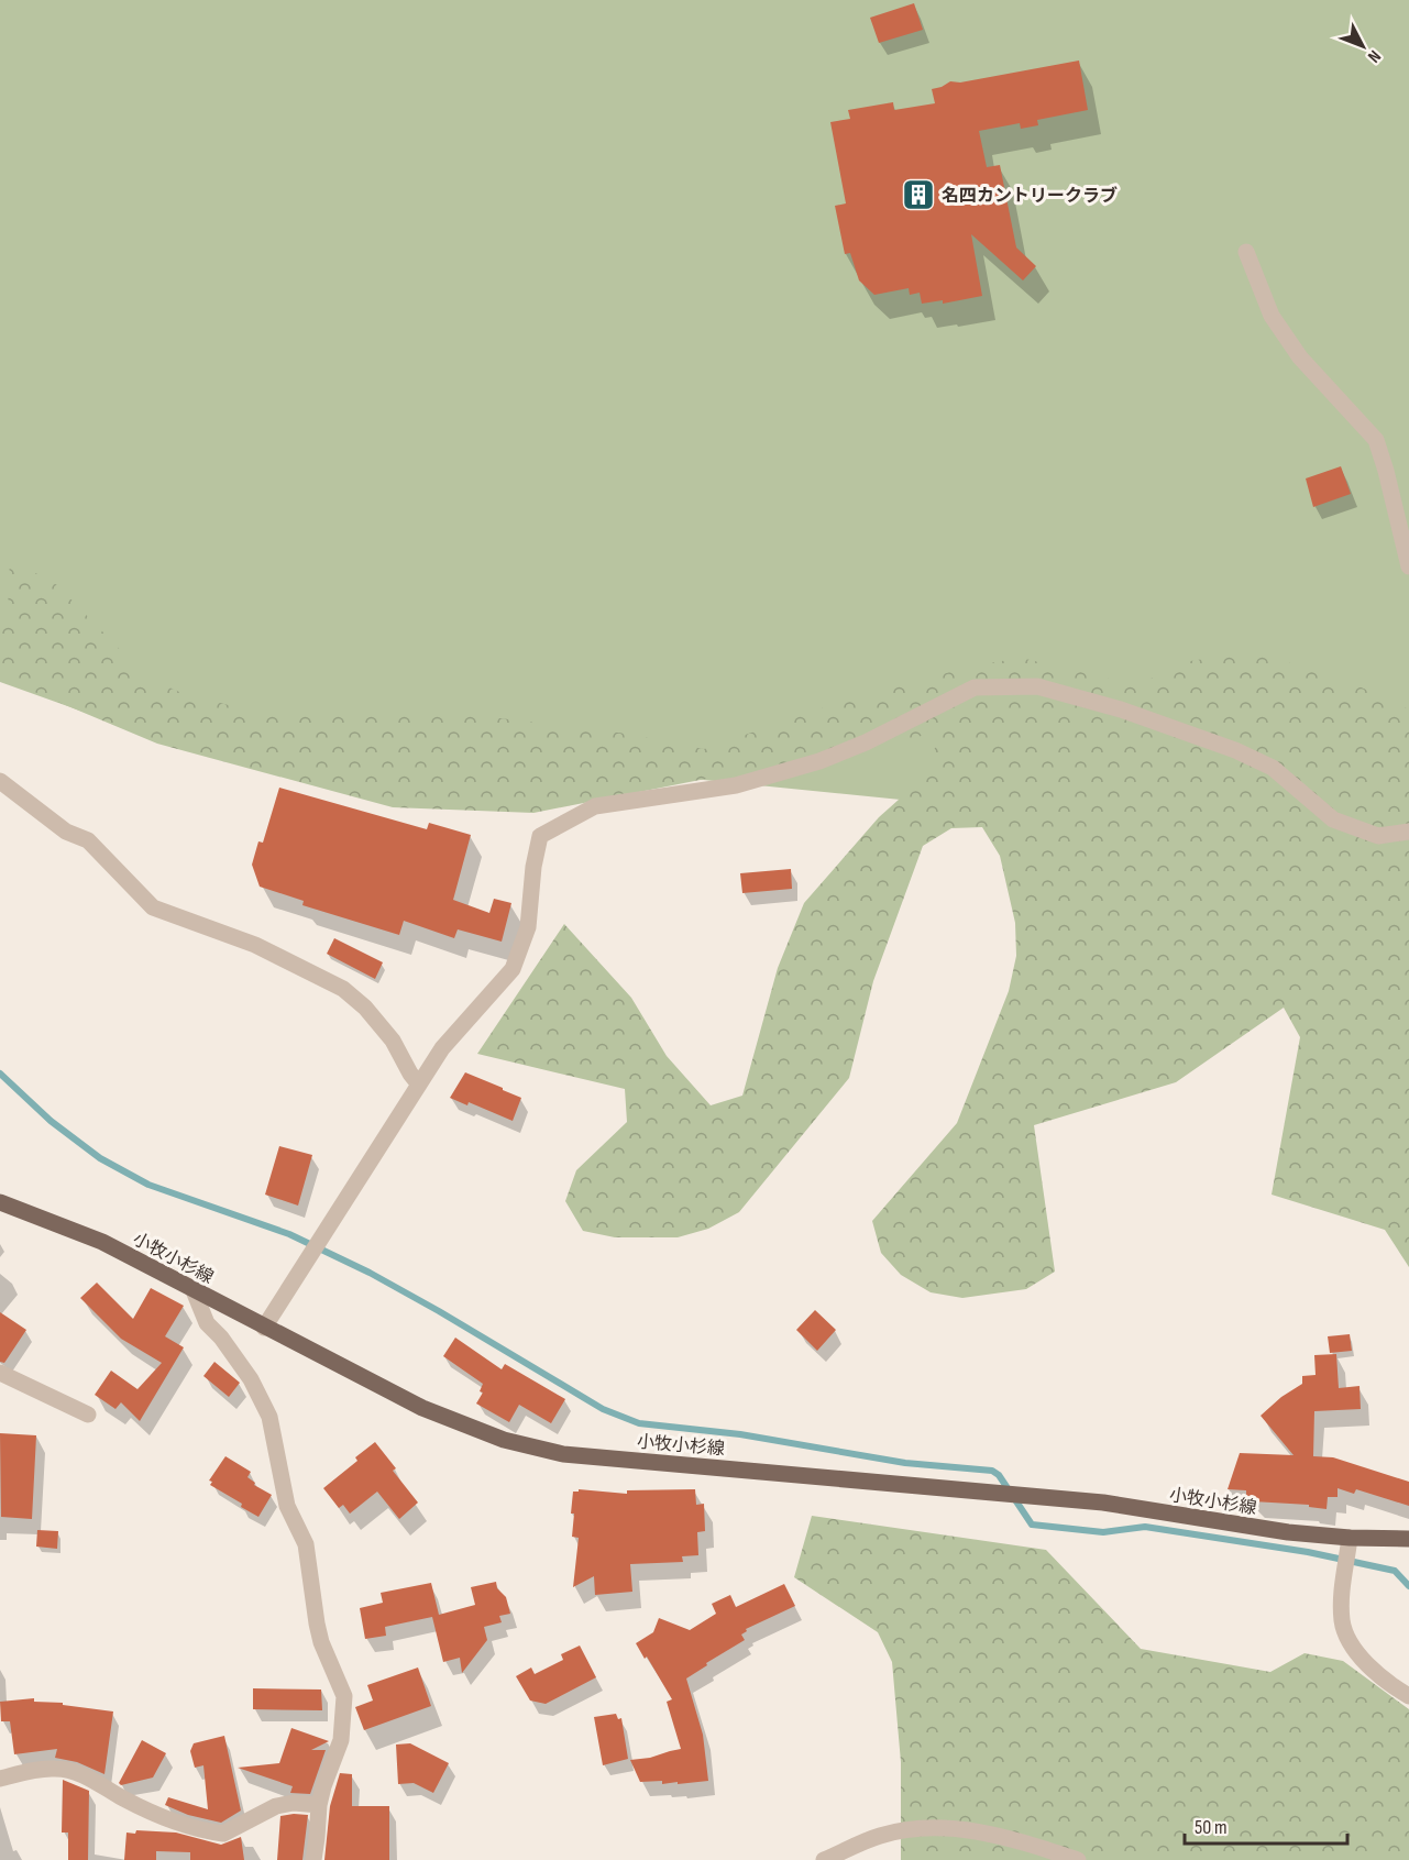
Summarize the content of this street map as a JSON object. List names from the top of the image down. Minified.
{"streets":{"main road":["小牧小杉線"]},"places":{"building":["名四カントリークラブ"]},"scale_bar":"50 m","north":"bottom right"}
